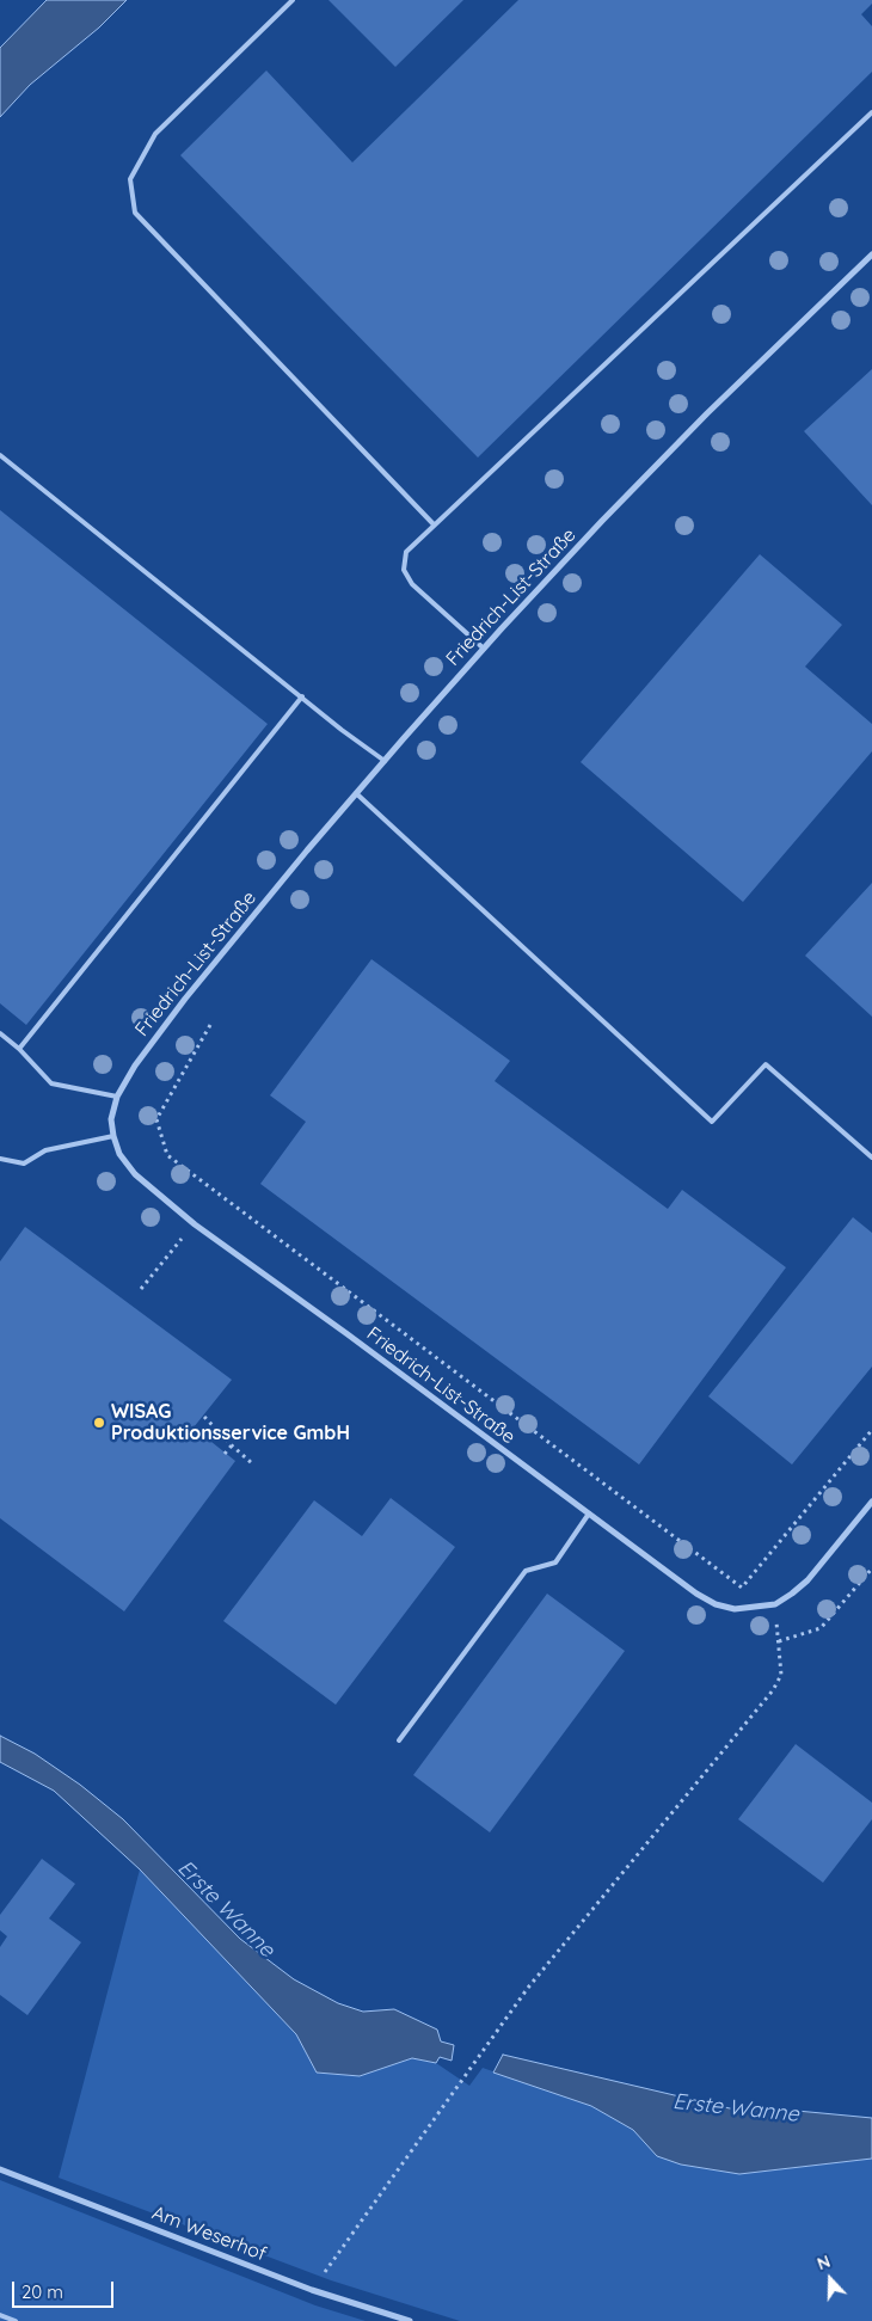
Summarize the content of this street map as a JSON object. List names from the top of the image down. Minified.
{"streets":{"street":["Friedrich-List-Straße","Am Weserhof"]},"water":["Erste Wanne"],"places":["WISAG Produktionsservice GmbH"],"scale_bar":"20 m","north":"top"}
